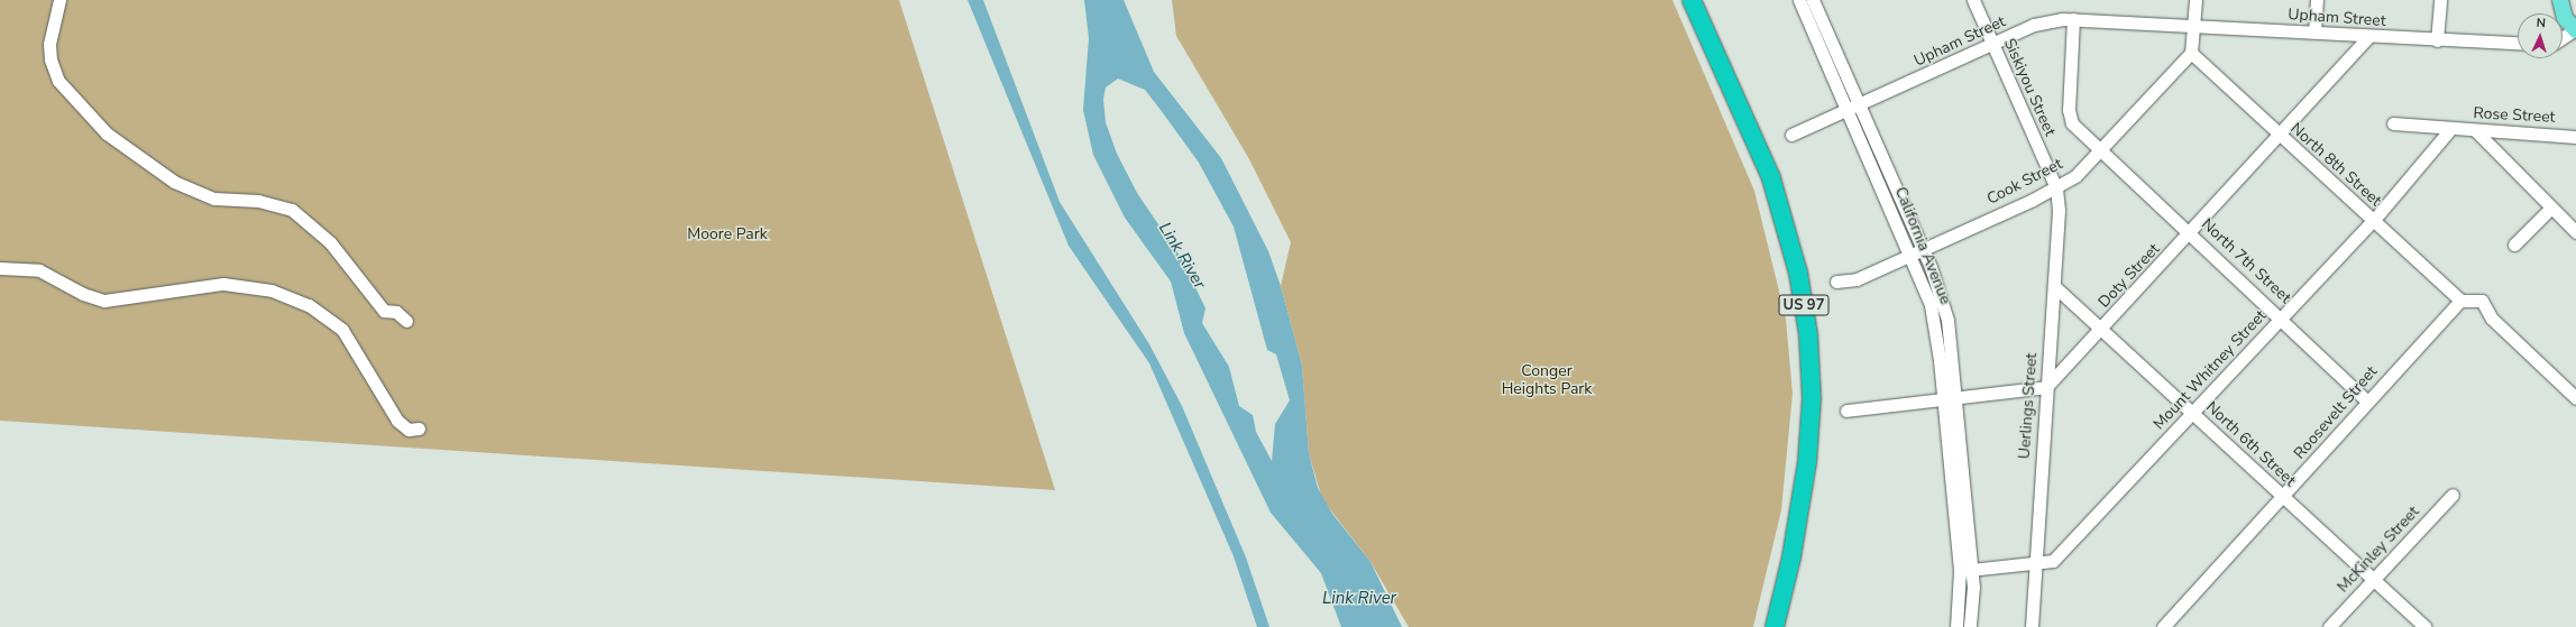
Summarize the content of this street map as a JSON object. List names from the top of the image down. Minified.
{"streets":{"highway":["US 97"],"street":["Upham Street","Siskiyou Street","Rose Street","North 8th Street","Cook Street","California Avenue","North 7th Street","Doty Street","Mount Whitney Street","Uerlings Street","Roosevelt Street","North 6th Street","McKinley Street"]},"crossings":[["Upham Street","Siskiyou Street"],["Upham Street","California Avenue"],["Upham Street","Doty Street"],["Siskiyou Street","Cook Street"],["Siskiyou Street","Uerlings Street"],["Rose Street","Mount Whitney Street"],["North 8th Street","Cook Street"],["North 8th Street","Doty Street"],["North 8th Street","Mount Whitney Street"],["North 8th Street","Roosevelt Street"],["Cook Street","California Avenue"],["Cook Street","North 7th Street"],["Cook Street","Uerlings Street"],["California Avenue","Mount Whitney Street"],["North 7th Street","Doty Street"],["North 7th Street","Mount Whitney Street"],["North 7th Street","Roosevelt Street"],["Doty Street","Uerlings Street"],["Doty Street","North 6th Street"],["Mount Whitney Street","Uerlings Street"],["Mount Whitney Street","North 6th Street"],["Uerlings Street","North 6th Street"],["Roosevelt Street","North 6th Street"],["North 6th Street","McKinley Street"]],"water":["Link River"],"parks":["Moore Park","Conger Heights Park"],"north":"top"}
